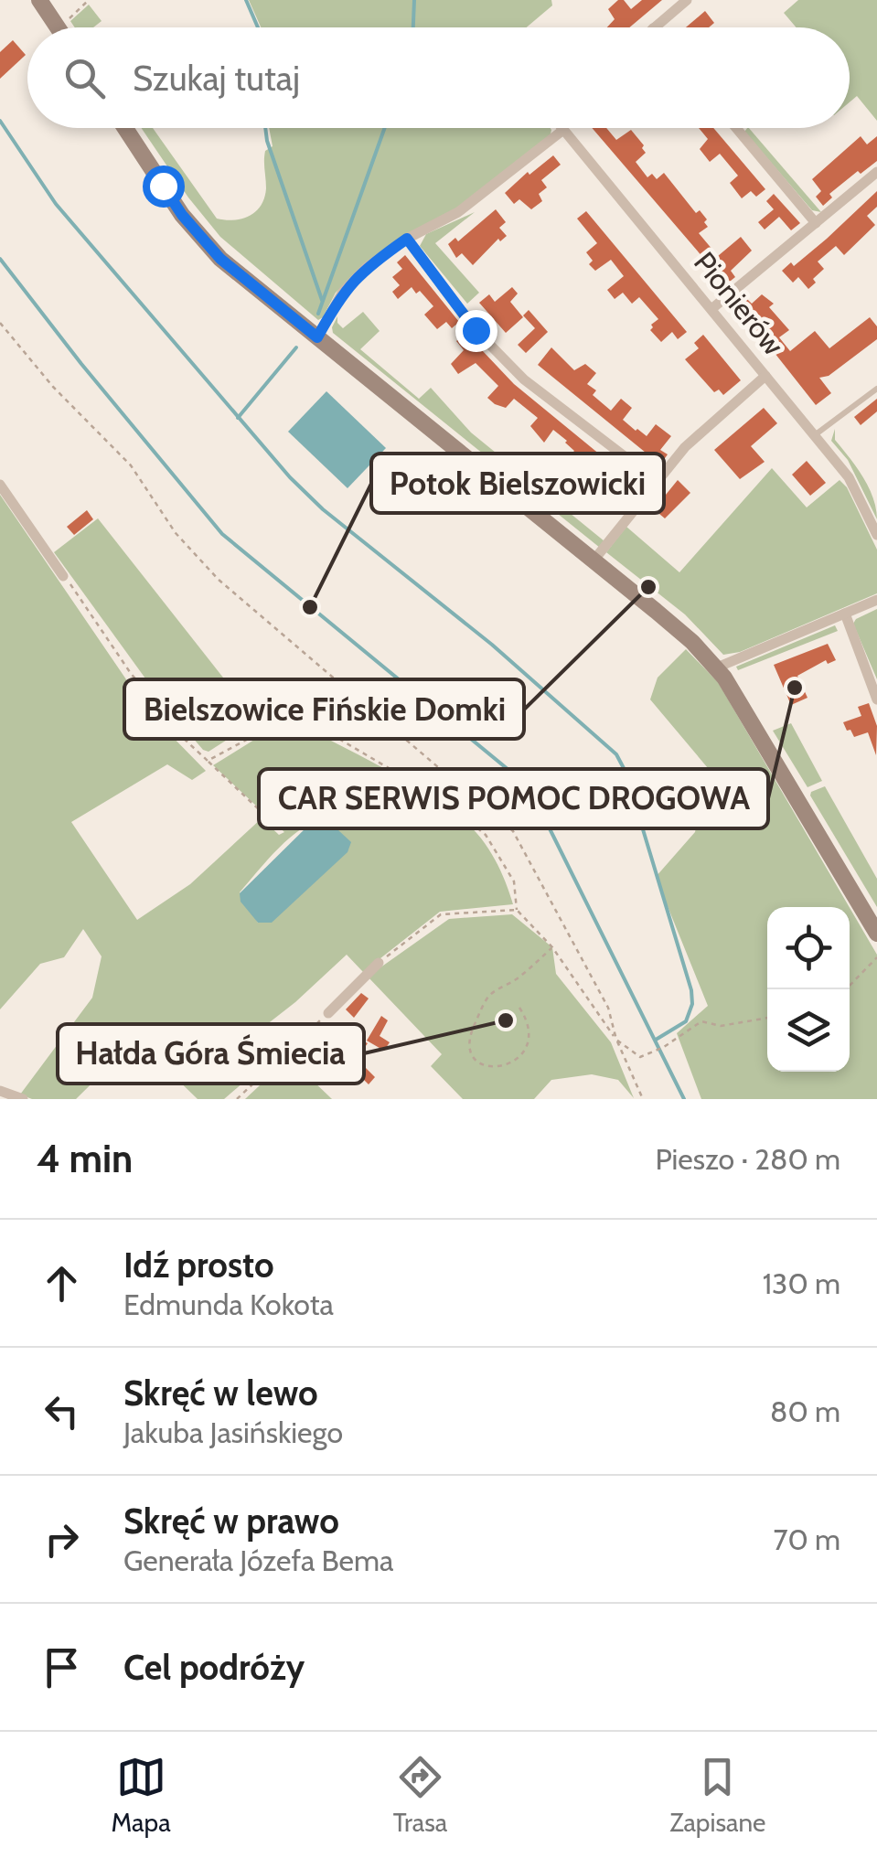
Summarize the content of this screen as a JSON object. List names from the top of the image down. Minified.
{"streets":{"street":["Pionierów"]},"places":["Bielszowice Fińskie Domki","Potok Bielszowicki","CAR SERWIS POMOC DROGOWA","Hałda Góra Śmiecia"],"page":{"search":"Szukaj tutaj","heading":["4 min","Pieszo · 280 m"],"list":[["Idź prosto","Edmunda Kokota","130 m"],["Skręć w lewo","Jakuba Jasińskiego","80 m"],["Skręć w prawo","Generała Józefa Bema","70 m"],"Cel podróży"],"nav":["Mapa","Trasa","Zapisane"]}}
